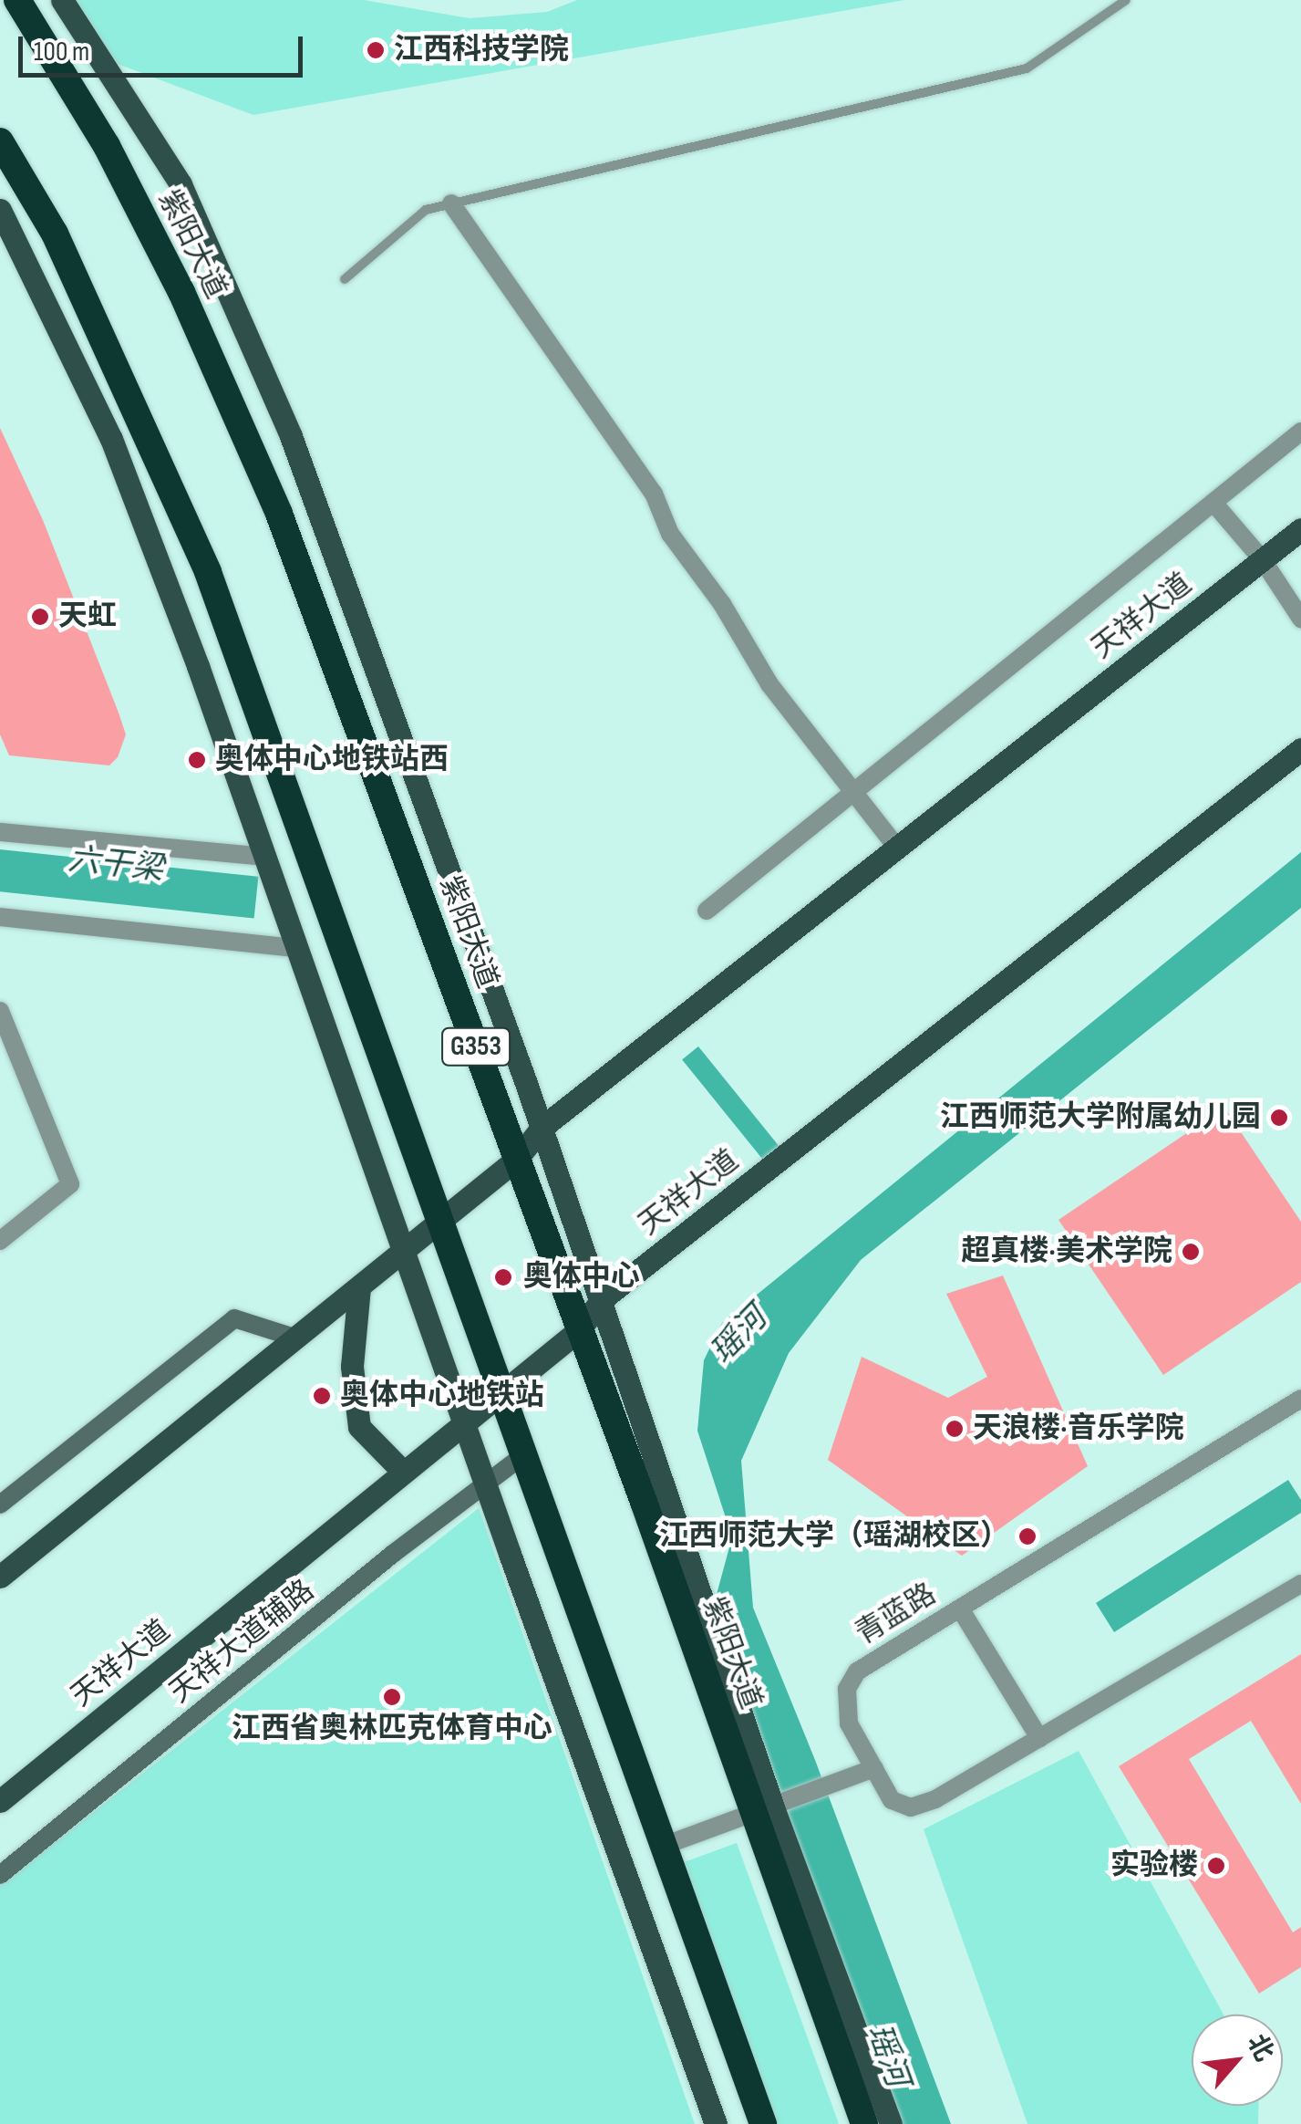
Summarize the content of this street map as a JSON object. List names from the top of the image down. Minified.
{"streets":{"highway":["紫阳大道","G353"],"main road":["天祥大道","天祥大道辅路"],"street":["青蓝路"]},"crossings":[["紫阳大道","天祥大道"]],"water":["六干梁","瑶河"],"places":["江西科技学院","天虹","奥体中心地铁站西","江西师范大学附属幼儿园","超真楼·美术学院","奥体中心","奥体中心地铁站","天浪楼·音乐学院","江西师范大学（瑶湖校区）","江西省奥林匹克体育中心","实验楼"],"scale_bar":"100 m","north":"top right"}
